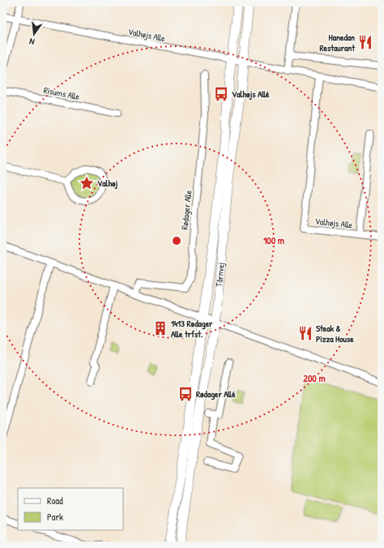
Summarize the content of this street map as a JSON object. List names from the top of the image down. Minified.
{"streets":{"street":["Valhøjs Alle","Risums Alle","Rødager Alle","Tårnvej"]},"crossings":[["Valhøjs Alle","Tårnvej"]],"places":{"restaurant":["Hanedan Restaurant","Steak & Pizza House"],"bus stop":["Valhøjs Allé","Rødager Allé"],"place":["Valhøj"],"building":["1413 Rødager Alle trfst."]},"legend":["Road","Park"],"north":"bottom","rings":["100 m","200 m"]}
